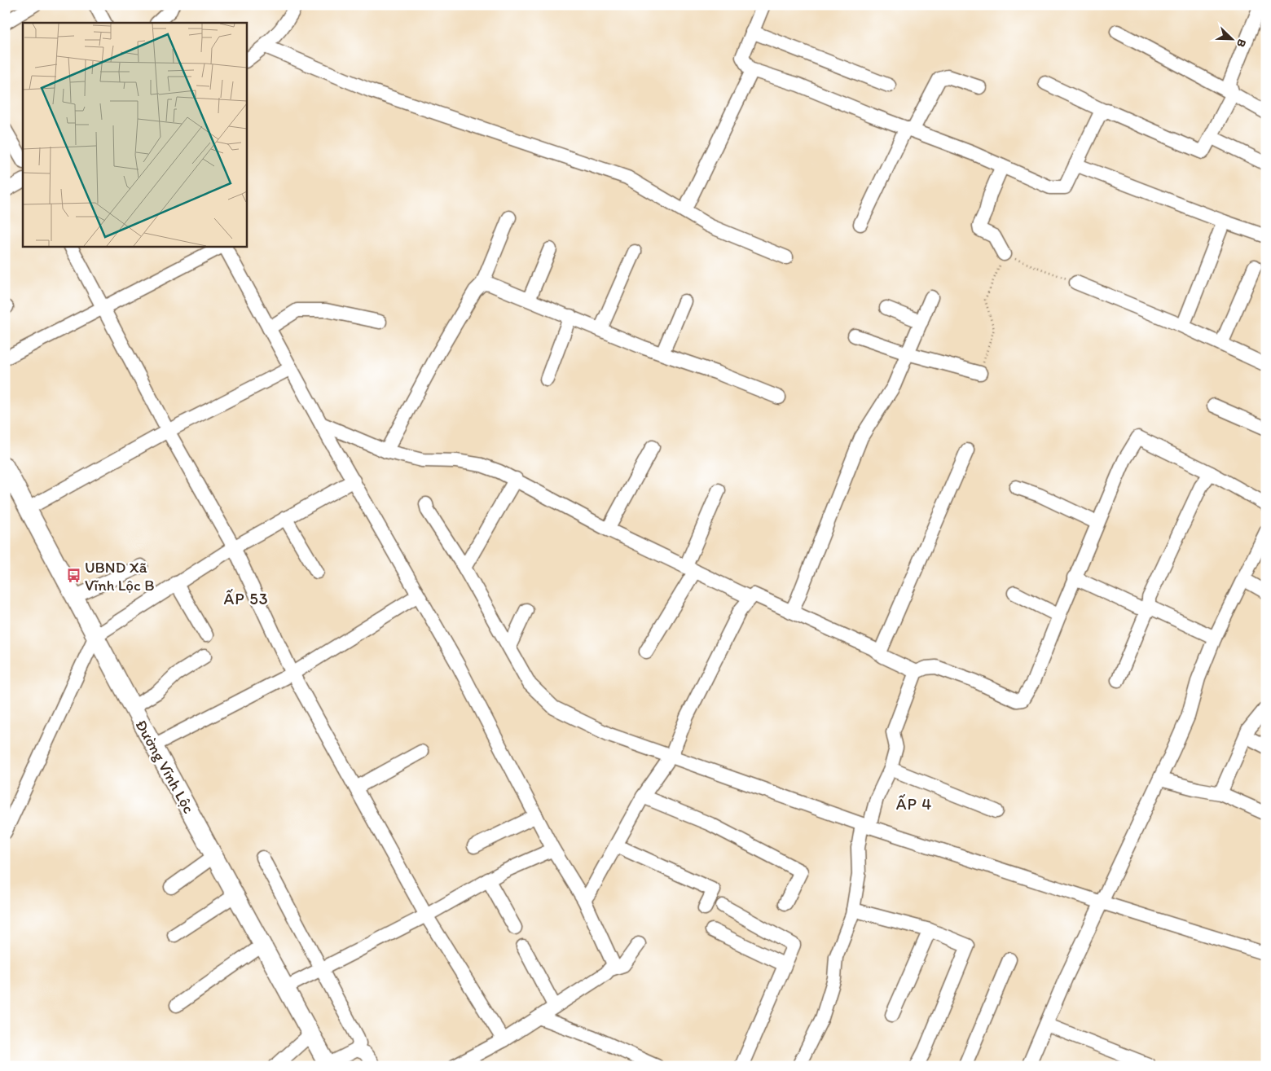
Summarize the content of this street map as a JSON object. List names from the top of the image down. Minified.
{"streets":{"main road":["Đường Vĩnh Lộc"]},"districts":["ẤP 53","ẤP 4"],"places":{"bus stop":["UBND Xã Vĩnh Lộc B"]},"north":"bottom right"}
